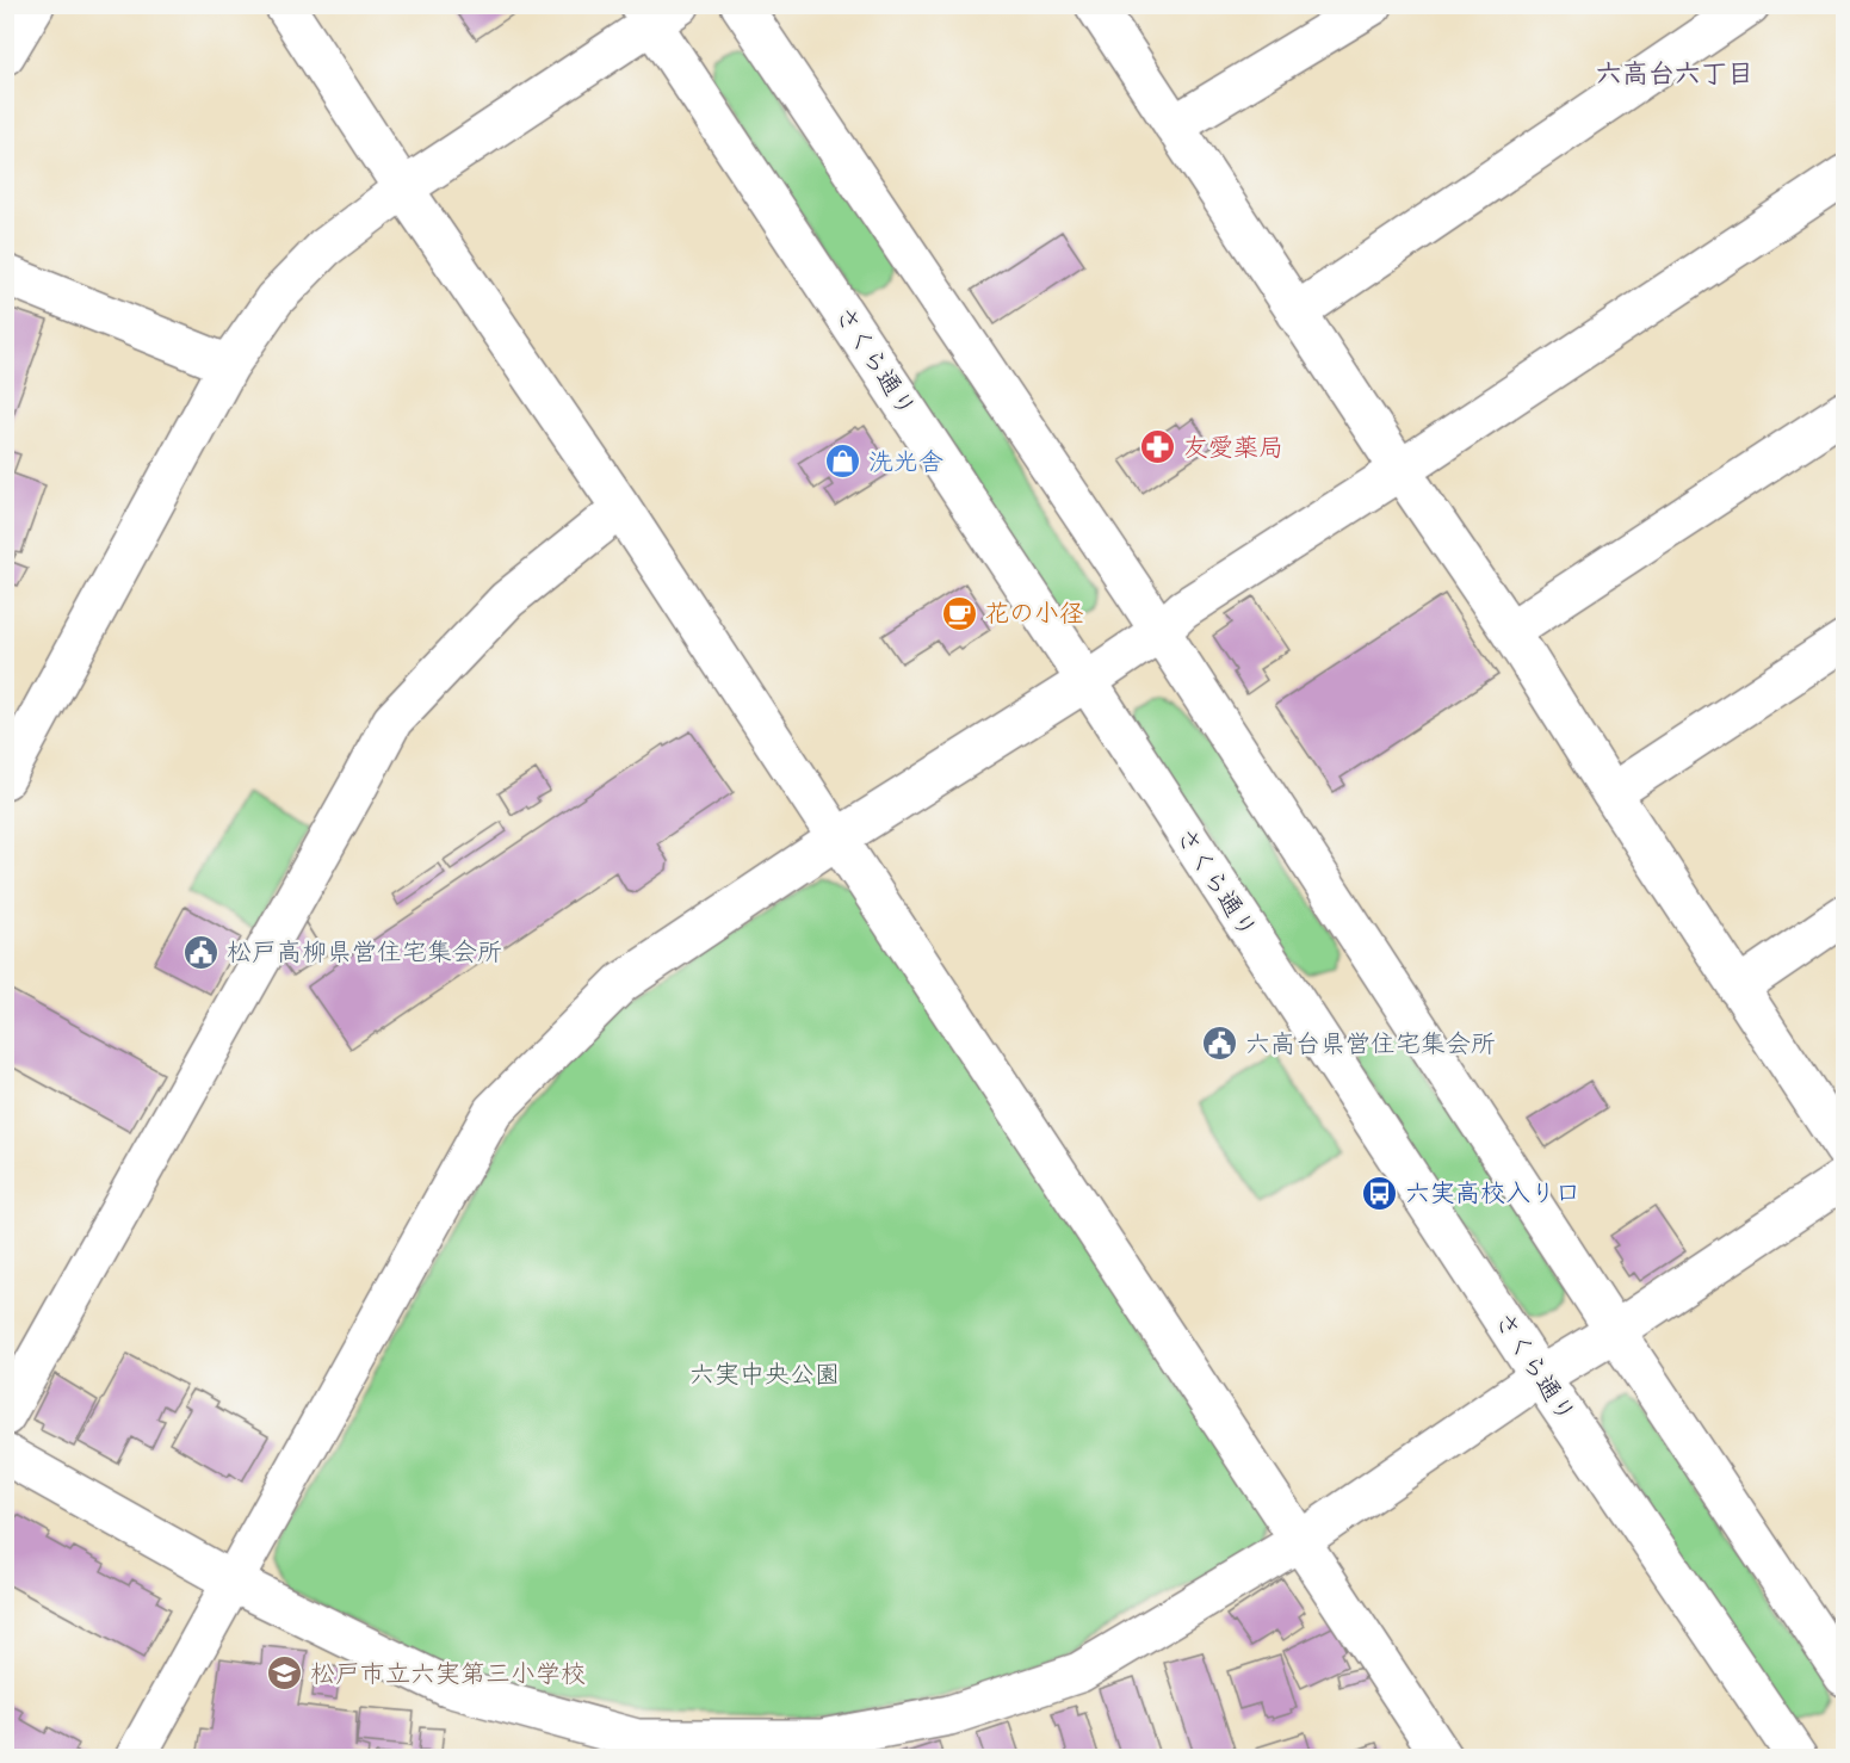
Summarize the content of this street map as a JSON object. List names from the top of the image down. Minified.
{"streets":{"street":["さくら通り"]},"districts":["六高台六丁目"],"parks":["六実中央公園"],"places":{"pharmacy":["友愛薬局"],"shop":["洗光舎"],"cafe":["花の小径"],"public building":["松戸高柳県営住宅集会所","六高台県営住宅集会所"],"bus stop":["六実高校入り口"],"school or university":["松戸市立六実第三小学校"]}}
